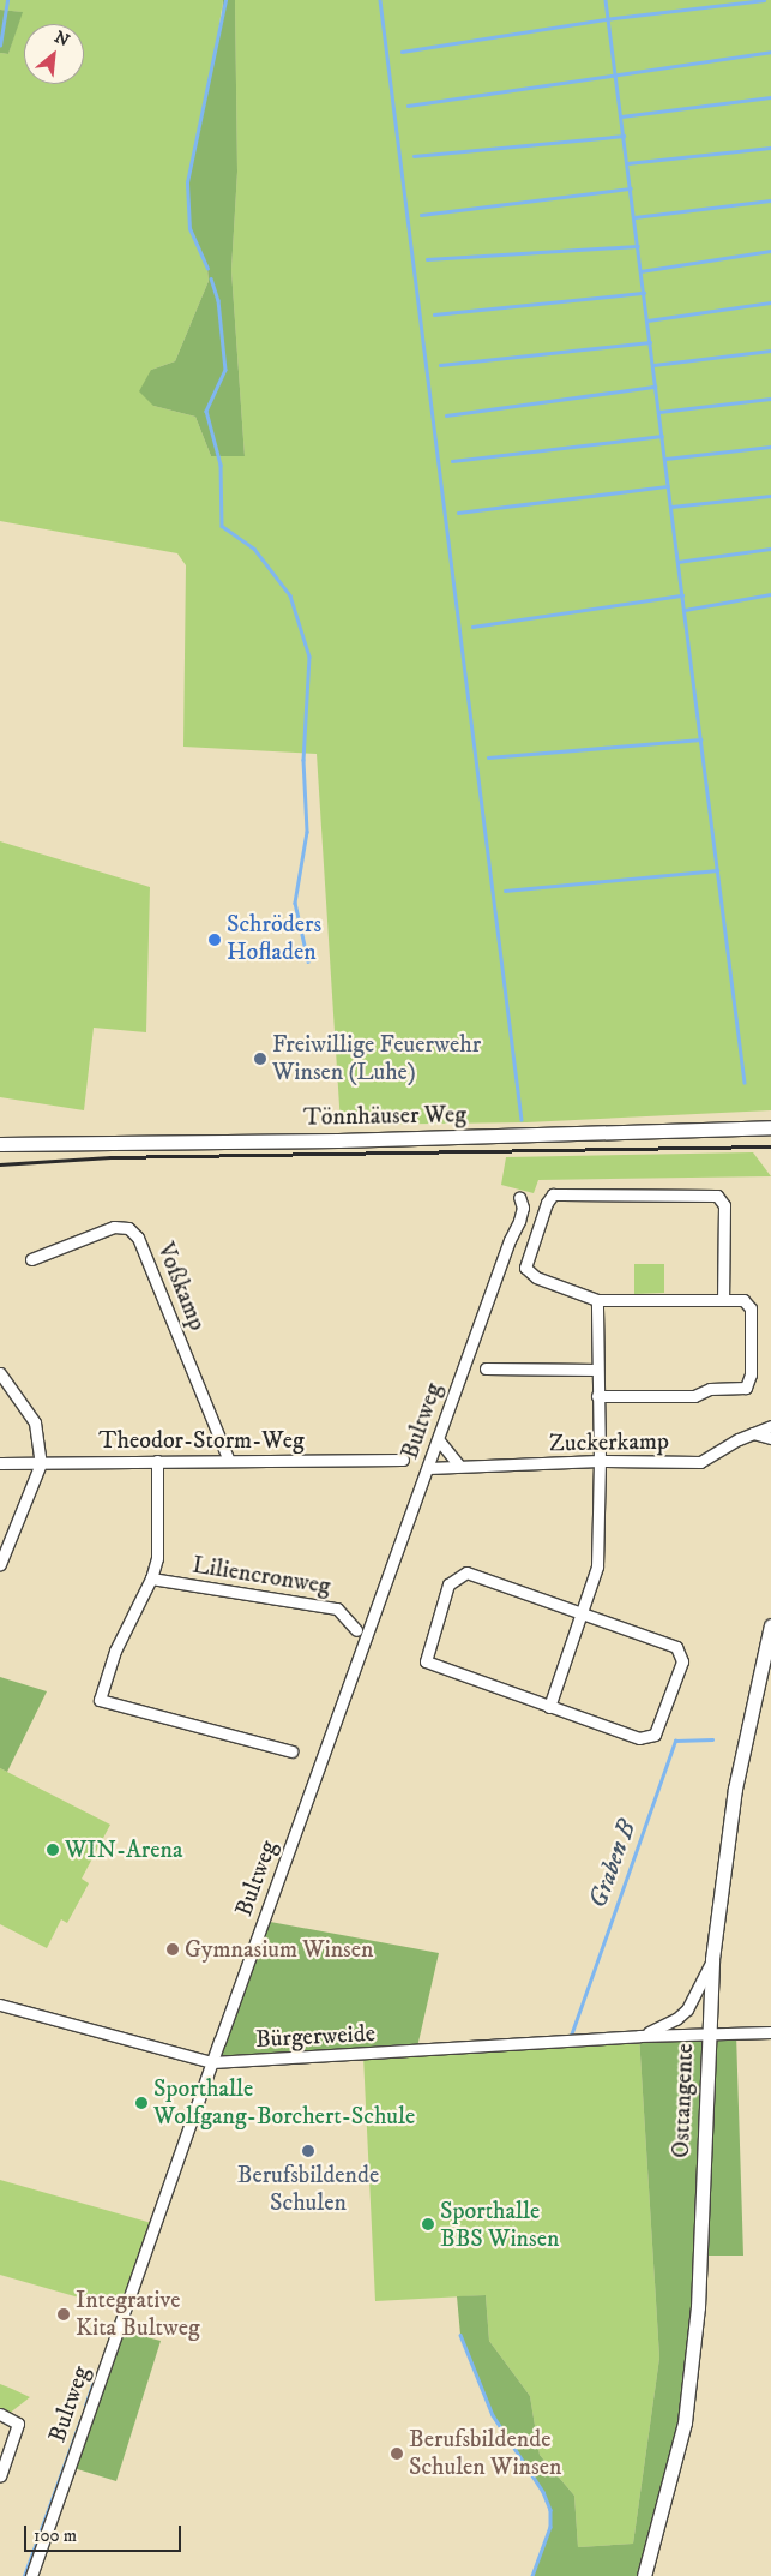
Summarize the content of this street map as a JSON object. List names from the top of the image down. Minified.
{"streets":{"main road":["Tönnhäuser Weg","Osttangente"],"street":["Voßkamp","Bultweg","Theodor-Storm-Weg","Zuckerkamp","Liliencronweg","Bürgerweide"]},"crossings":[["Voßkamp","Theodor-Storm-Weg"],["Bultweg","Zuckerkamp"],["Bultweg","Bürgerweide"],["Bürgerweide","Osttangente"]],"water":["Graben B"],"places":["Schröders Hofladen","Freiwillige Feuerwehr Winsen (Luhe)","WIN-Arena","Gymnasium Winsen","Sporthalle Wolfgang-Borchert-Schule","Berufsbildende Schulen","Sporthalle BBS Winsen","Integrative Kita Bultweg","Berufsbildende Schulen Winsen"],"scale_bar":"100 m","north":"top right"}
